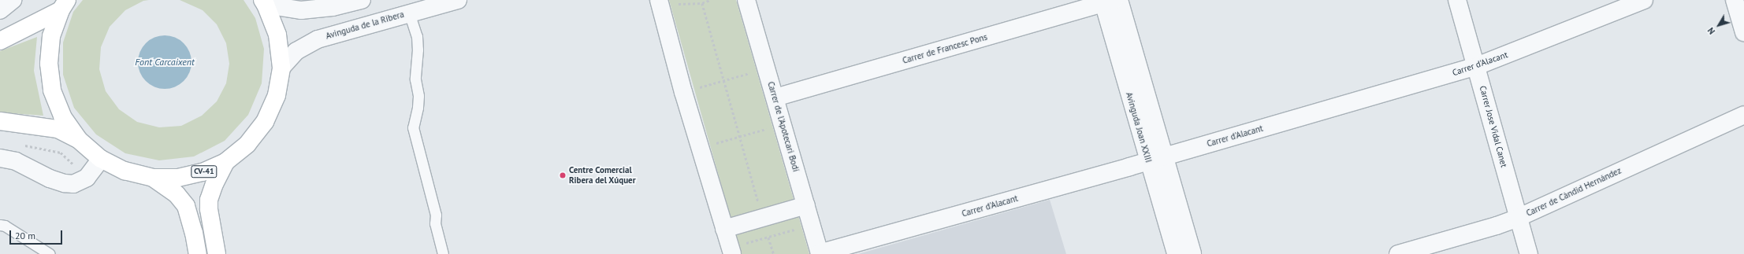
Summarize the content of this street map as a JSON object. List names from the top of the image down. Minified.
{"streets":{"main road":["CV-41"],"street":["Avinguda de la Ribera","Carrer de Francesc Pons","Carrer d'Alacant","Carrer de l'Apotecari Bodí","Carrer Jose Vidal Canet","Avinguda Joan XXIII","Carrer de Càndid Hernández"]},"crossings":[["Avinguda de la Ribera","CV-41"],["Carrer de Francesc Pons","Carrer de l'Apotecari Bodí"],["Carrer de Francesc Pons","Avinguda Joan XXIII"],["Carrer d'Alacant","Carrer de l'Apotecari Bodí"],["Carrer d'Alacant","Carrer Jose Vidal Canet"],["Carrer d'Alacant","Avinguda Joan XXIII"],["Carrer Jose Vidal Canet","Carrer de Càndid Hernández"]],"water":["Font Carcaixent"],"places":["Centre Comercial Ribera del Xúquer"],"scale_bar":"20 m","north":"bottom left"}
